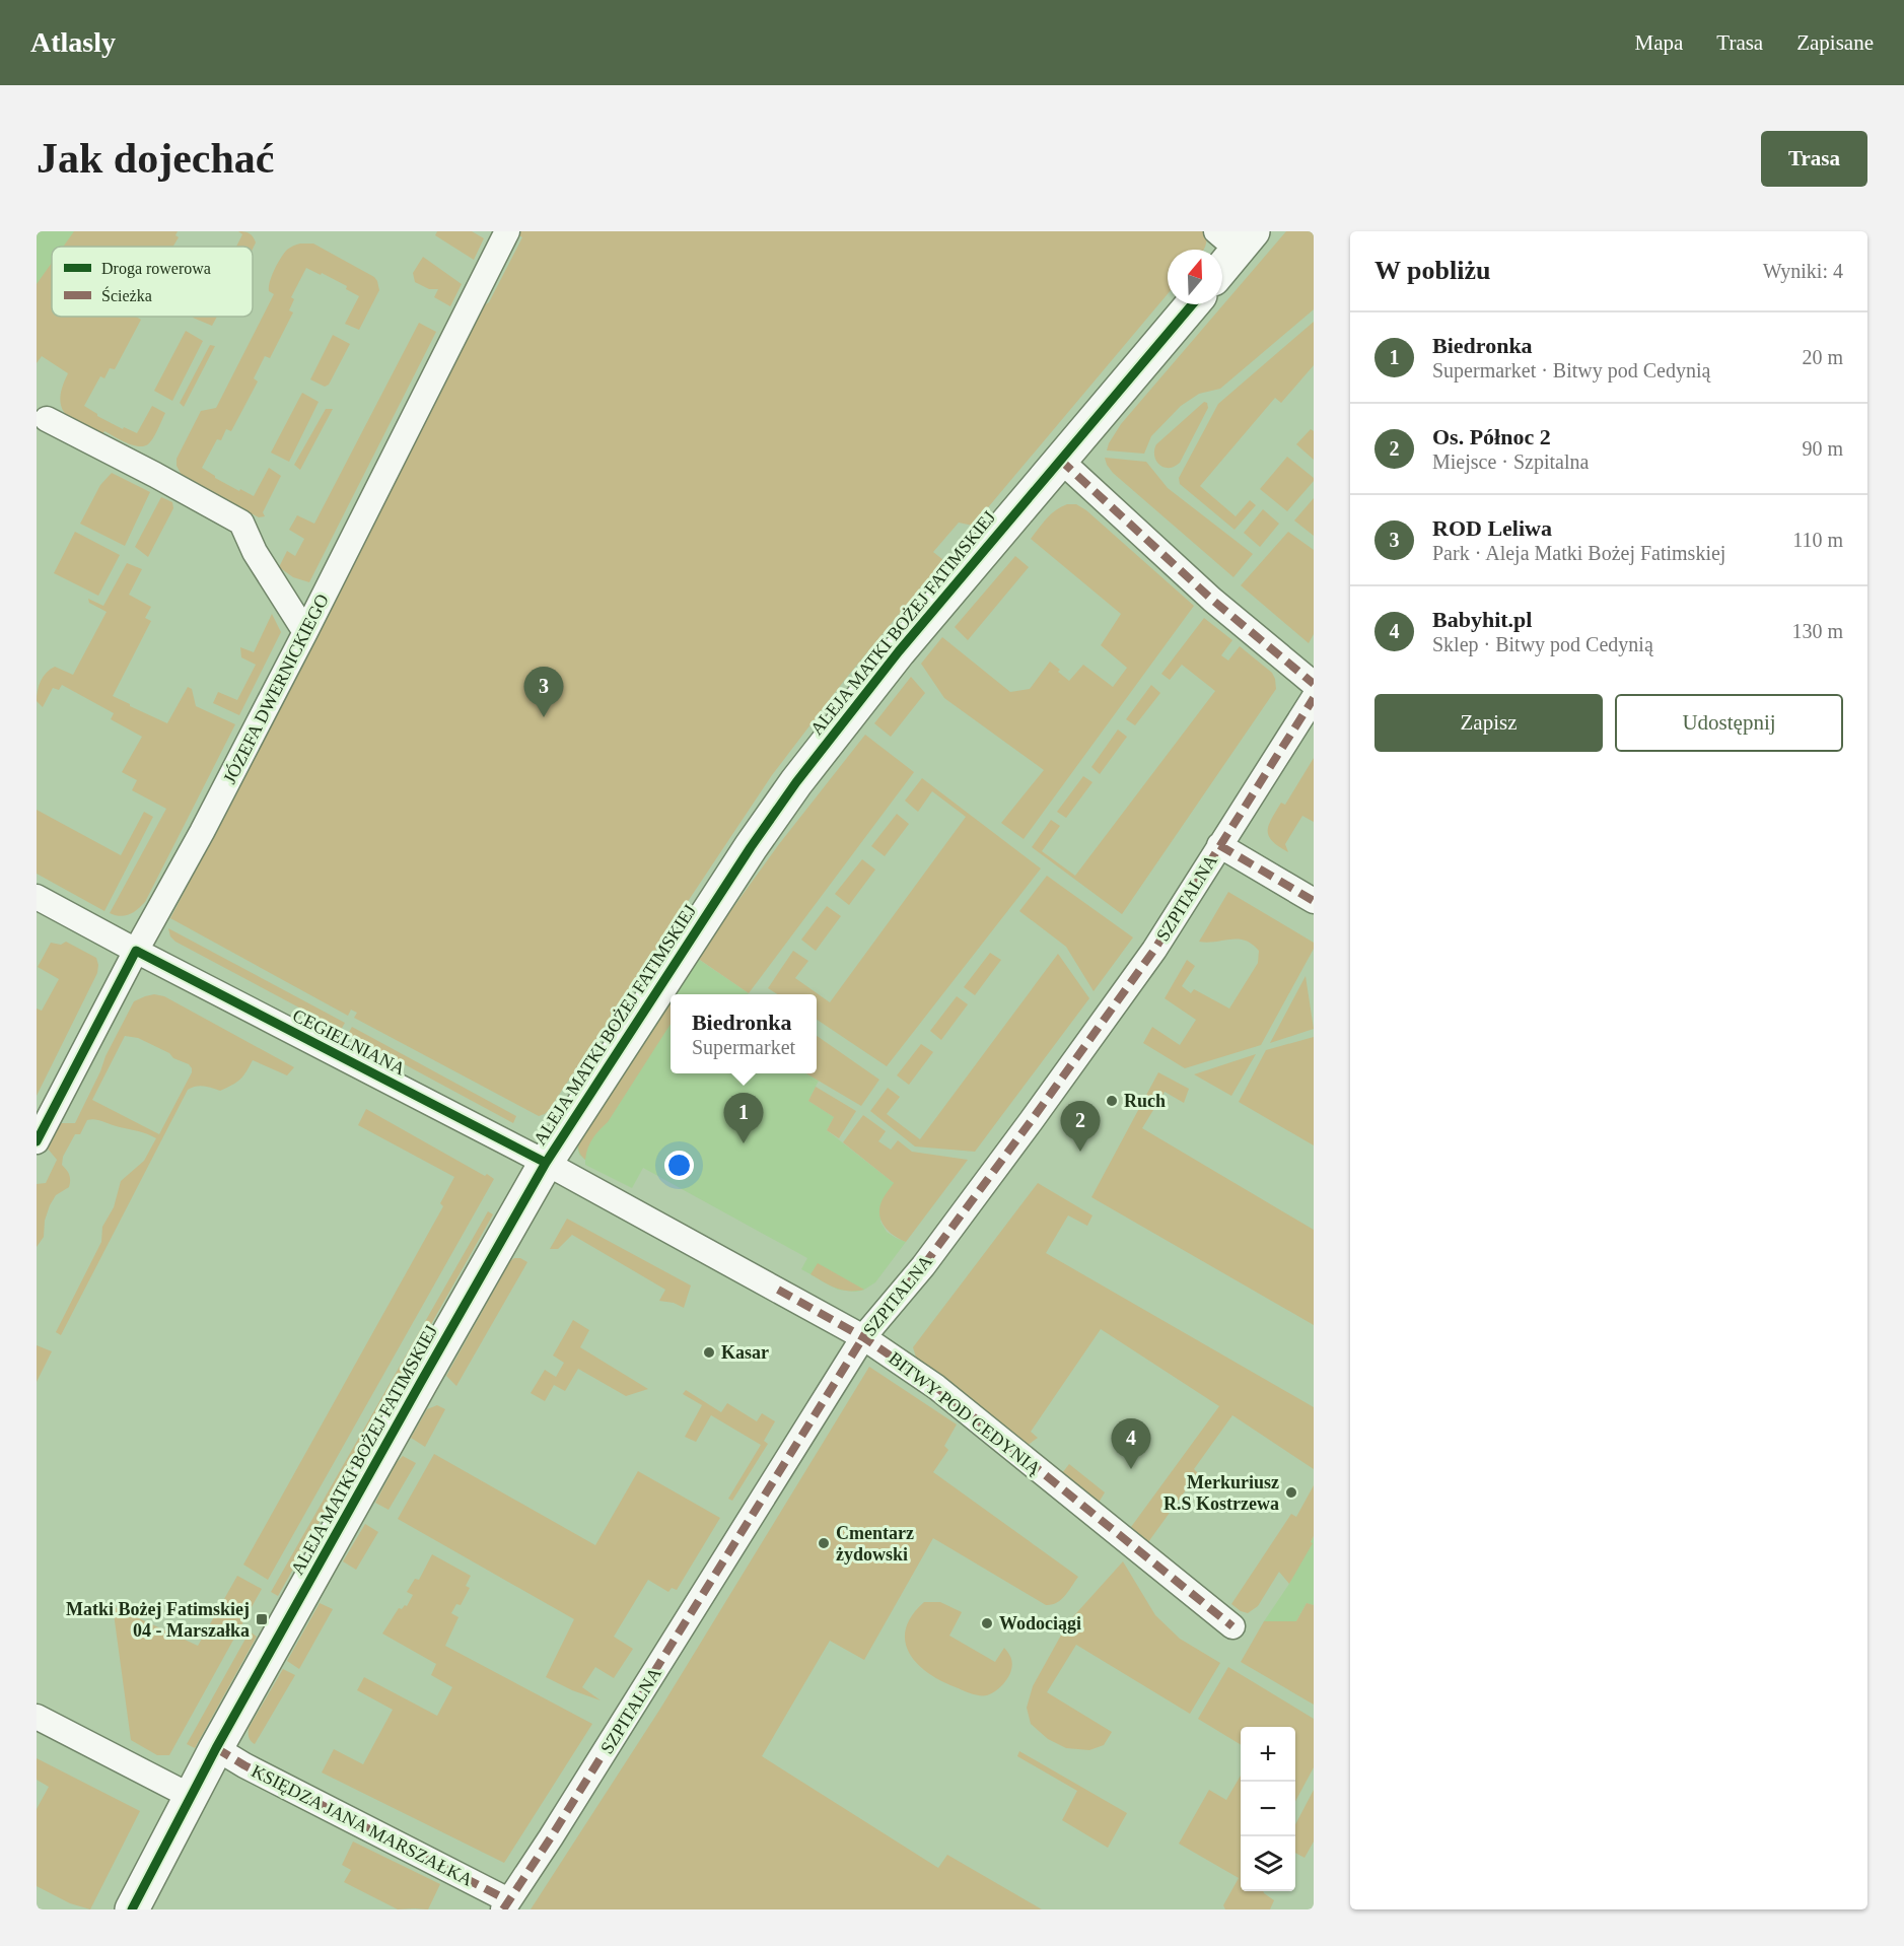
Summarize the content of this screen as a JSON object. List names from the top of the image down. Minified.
{"streets":{"street":["ALEJA MATKI BOŻEJ FATIMSKIEJ","JÓZEFA DWERNICKIEGO","SZPITALNA","CEGIELNIANA","BITWY POD CEDYNIĄ","KSIĘDZA JANA MARSZAŁKA"]},"crossings":[["ALEJA MATKI BOŻEJ FATIMSKIEJ","CEGIELNIANA"],["ALEJA MATKI BOŻEJ FATIMSKIEJ","BITWY POD CEDYNIĄ"],["ALEJA MATKI BOŻEJ FATIMSKIEJ","KSIĘDZA JANA MARSZAŁKA"],["JÓZEFA DWERNICKIEGO","CEGIELNIANA"],["SZPITALNA","BITWY POD CEDYNIĄ"],["SZPITALNA","KSIĘDZA JANA MARSZAŁKA"],["CEGIELNIANA","BITWY POD CEDYNIĄ"]],"places":{"other":["Ruch","Kasar","Merkuriusz R.S Kostrzewa","Cmentarz żydowski","Wodociągi"],"transit":["Matki Bożej Fatimskiej 04 - Marszałka"]},"legend":["Droga rowerowa","Ścieżka"],"north":"top","page":{"header":"Atlasly","nav":["Mapa","Trasa","Zapisane"],"buttons":["Trasa",["Zapisz","Udostępnij"]],"title":"Jak dojechać","heading":["W pobliżu","Wyniki: 4"],"list":[{"mark":"1","name":"Biedronka","note":"Supermarket · Bitwy pod Cedynią","value":"20 m"},{"mark":"2","name":"Os. Północ 2","note":"Miejsce · Szpitalna","value":"90 m"},{"mark":"3","name":"ROD Leliwa","note":"Park · Aleja Matki Bożej Fatimskiej","value":"110 m"},{"mark":"4","name":"Babyhit.pl","note":"Sklep · Bitwy pod Cedynią","value":"130 m"}],"pins":["3","1","2","4"],"popup":["Biedronka","Supermarket"],"map_buttons":["+","−"]}}
